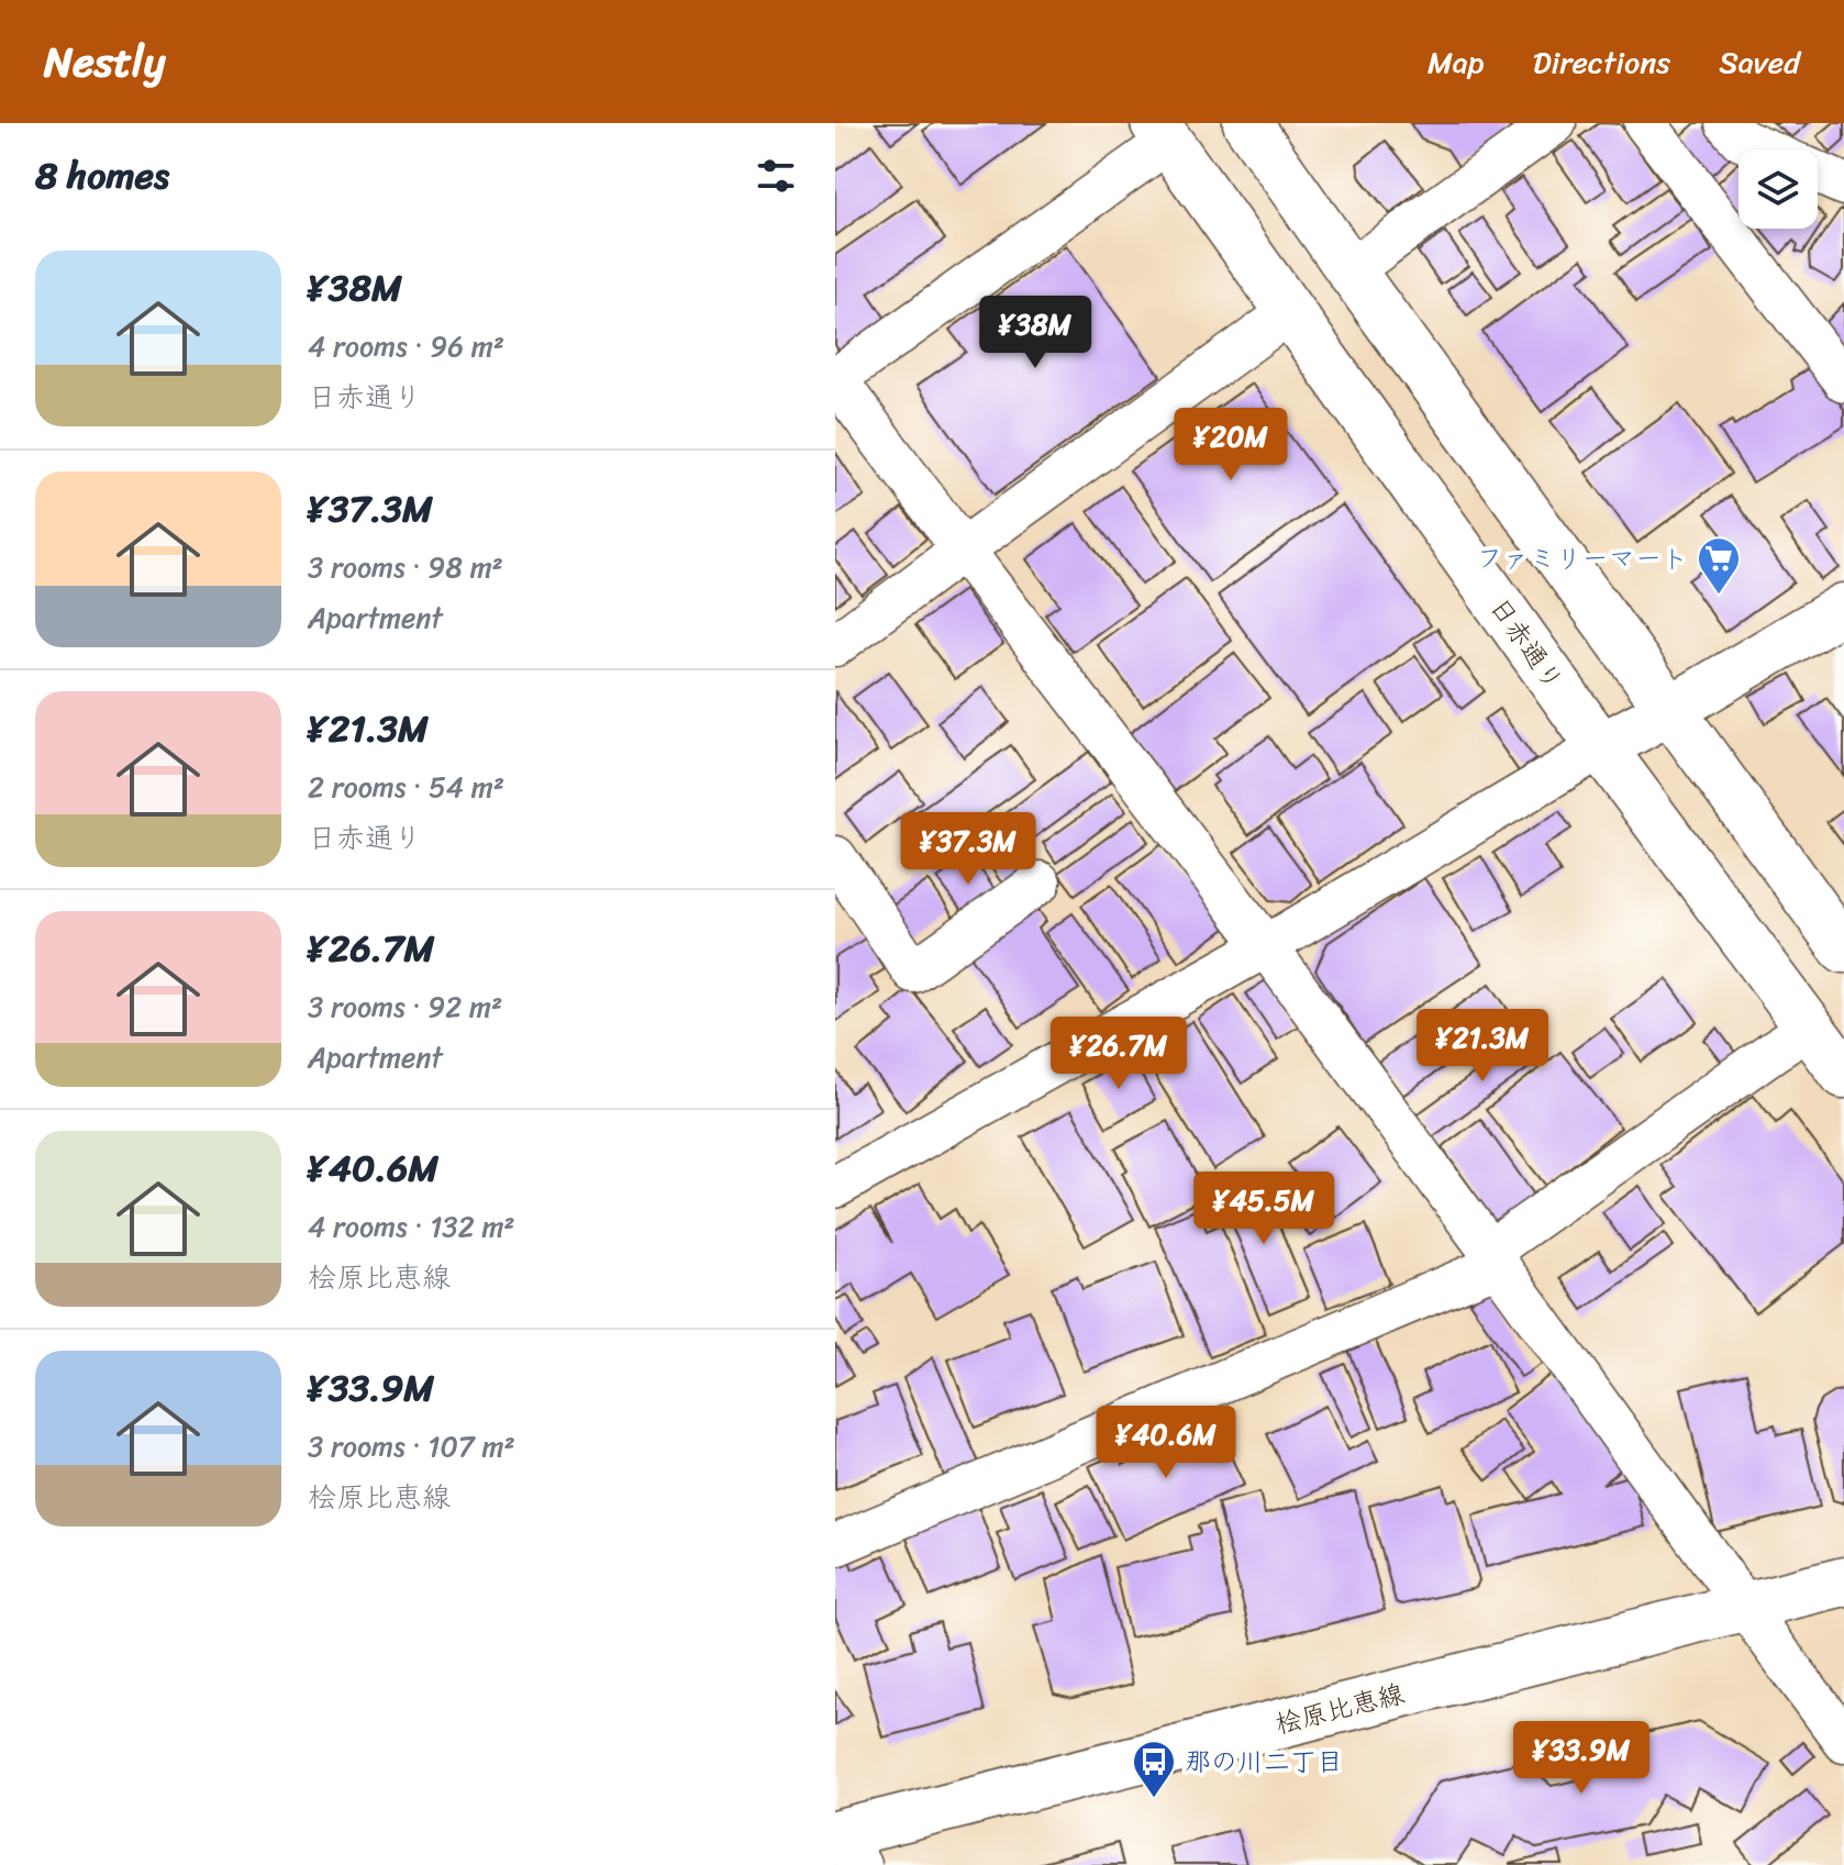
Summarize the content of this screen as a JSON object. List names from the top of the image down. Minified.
{"streets":{"main road":["日赤通り","桧原比恵線"]},"places":{"supermarket":["ファミリーマート"],"bus stop":["那の川二丁目"]},"page":{"header":"Nestly","nav":["Map","Directions","Saved"],"heading":"8 homes","list":[{"name":"¥38M","note":"4 rooms · 96 m² · 日赤通り"},{"name":"¥37.3M","note":"3 rooms · 98 m² · Apartment"},{"name":"¥21.3M","note":"2 rooms · 54 m² · 日赤通り"},{"name":"¥26.7M","note":"3 rooms · 92 m² · Apartment"},{"name":"¥40.6M","note":"4 rooms · 132 m² · 桧原比恵線"},{"name":"¥33.9M","note":"3 rooms · 107 m² · 桧原比恵線"}],"price":["¥38M","¥20M","¥37.3M","¥21.3M","¥26.7M","¥45.5M","¥40.6M","¥33.9M"]}}
